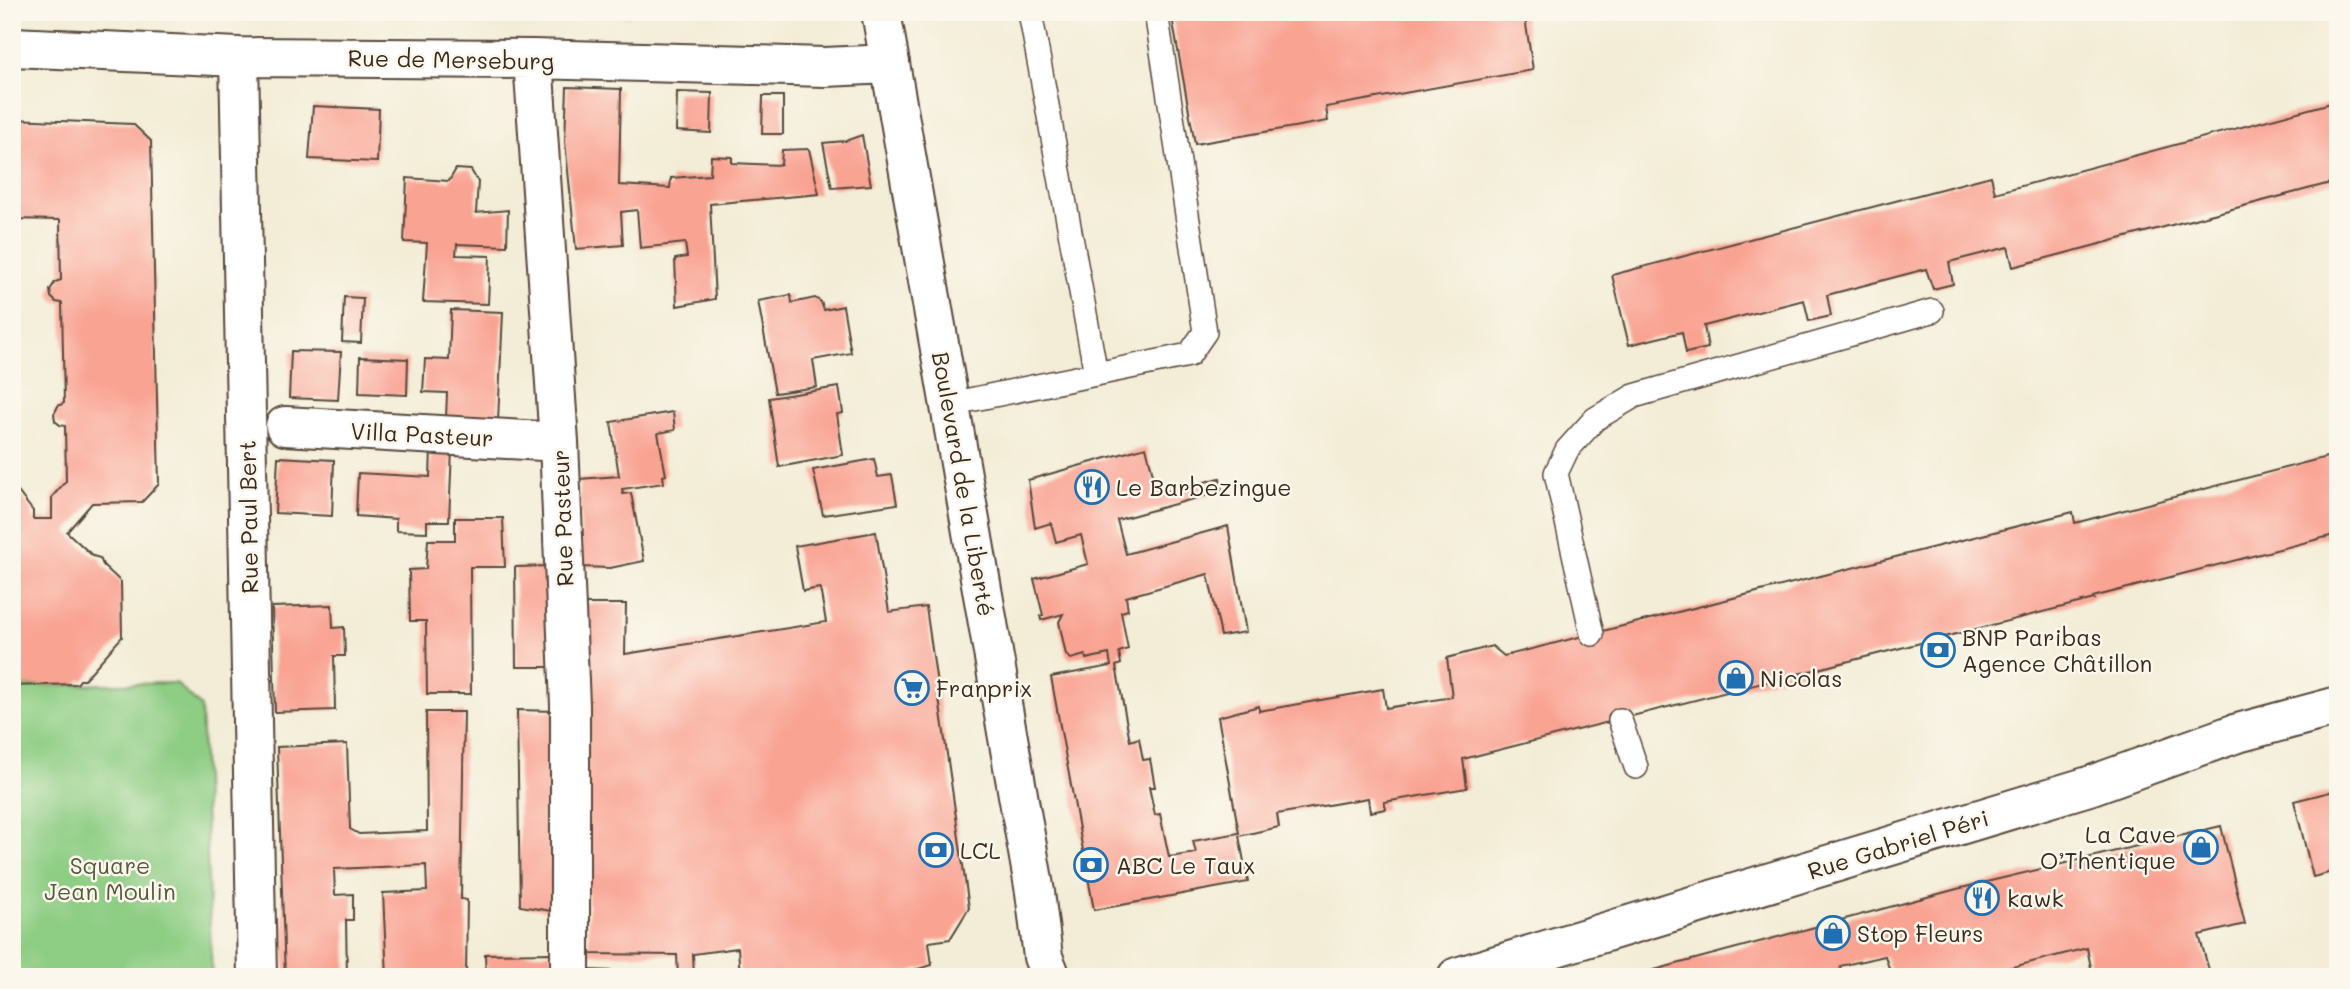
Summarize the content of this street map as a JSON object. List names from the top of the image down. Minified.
{"streets":{"street":["Rue de Merseburg","Villa Pasteur","Boulevard de la Liberté","Rue Paul Bert","Rue Pasteur","Rue Gabriel Péri"]},"crossings":[["Rue de Merseburg","Boulevard de la Liberté"],["Rue de Merseburg","Rue Paul Bert"],["Rue de Merseburg","Rue Pasteur"],["Villa Pasteur","Rue Pasteur"]],"parks":["Square Jean Moulin"],"places":{"restaurant":["Le Barbezingue","kawk"],"bank":["BNP Paribas Agence Châtillon","LCL","ABC Le Taux"],"shop":["Nicolas","La Cave O’Thentique","Stop Fleurs"],"supermarket":["Franprix"]}}
